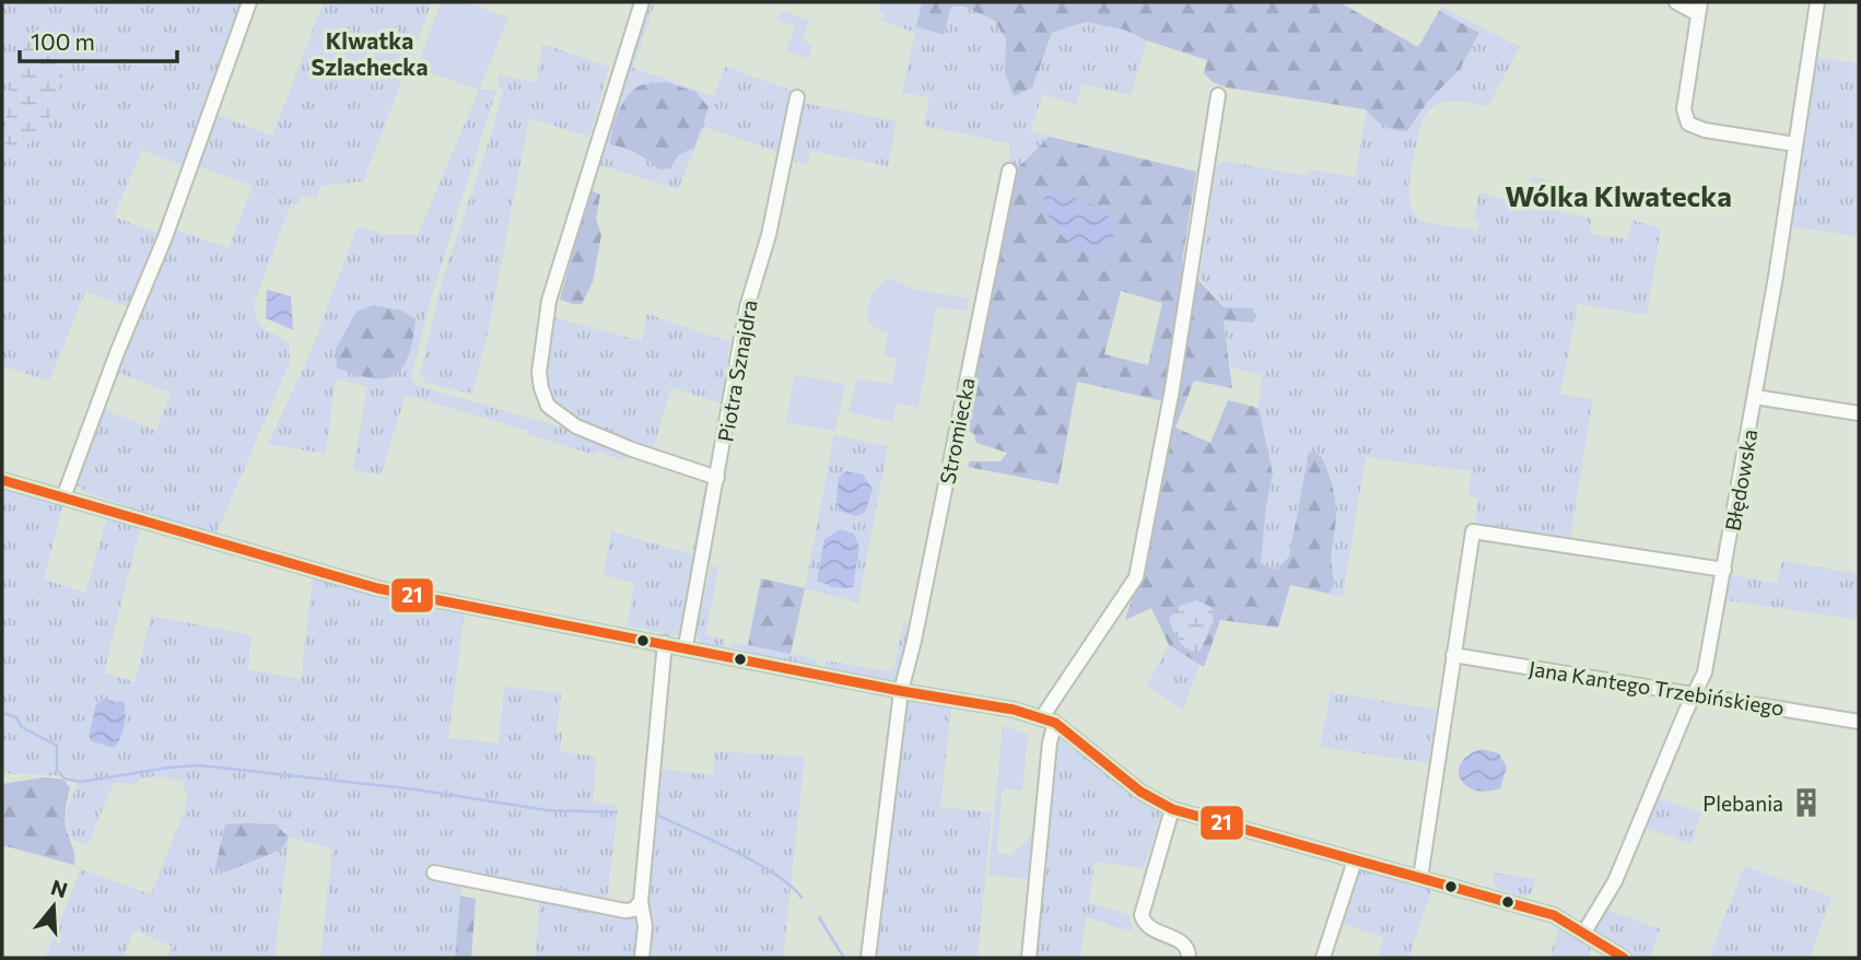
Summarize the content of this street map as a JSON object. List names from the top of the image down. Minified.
{"streets":{"street":["Piotra Sznajdra","Stromiecka","Błędowska","Jana Kantego Trzebińskiego"]},"crossings":[["Błędowska","Jana Kantego Trzebińskiego"]],"districts":["Klwatka Szlachecka","Wólka Klwatecka"],"places":{"building":["Plebania"]},"lines":["transit line 21"],"scale_bar":"100 m","north":"top"}
